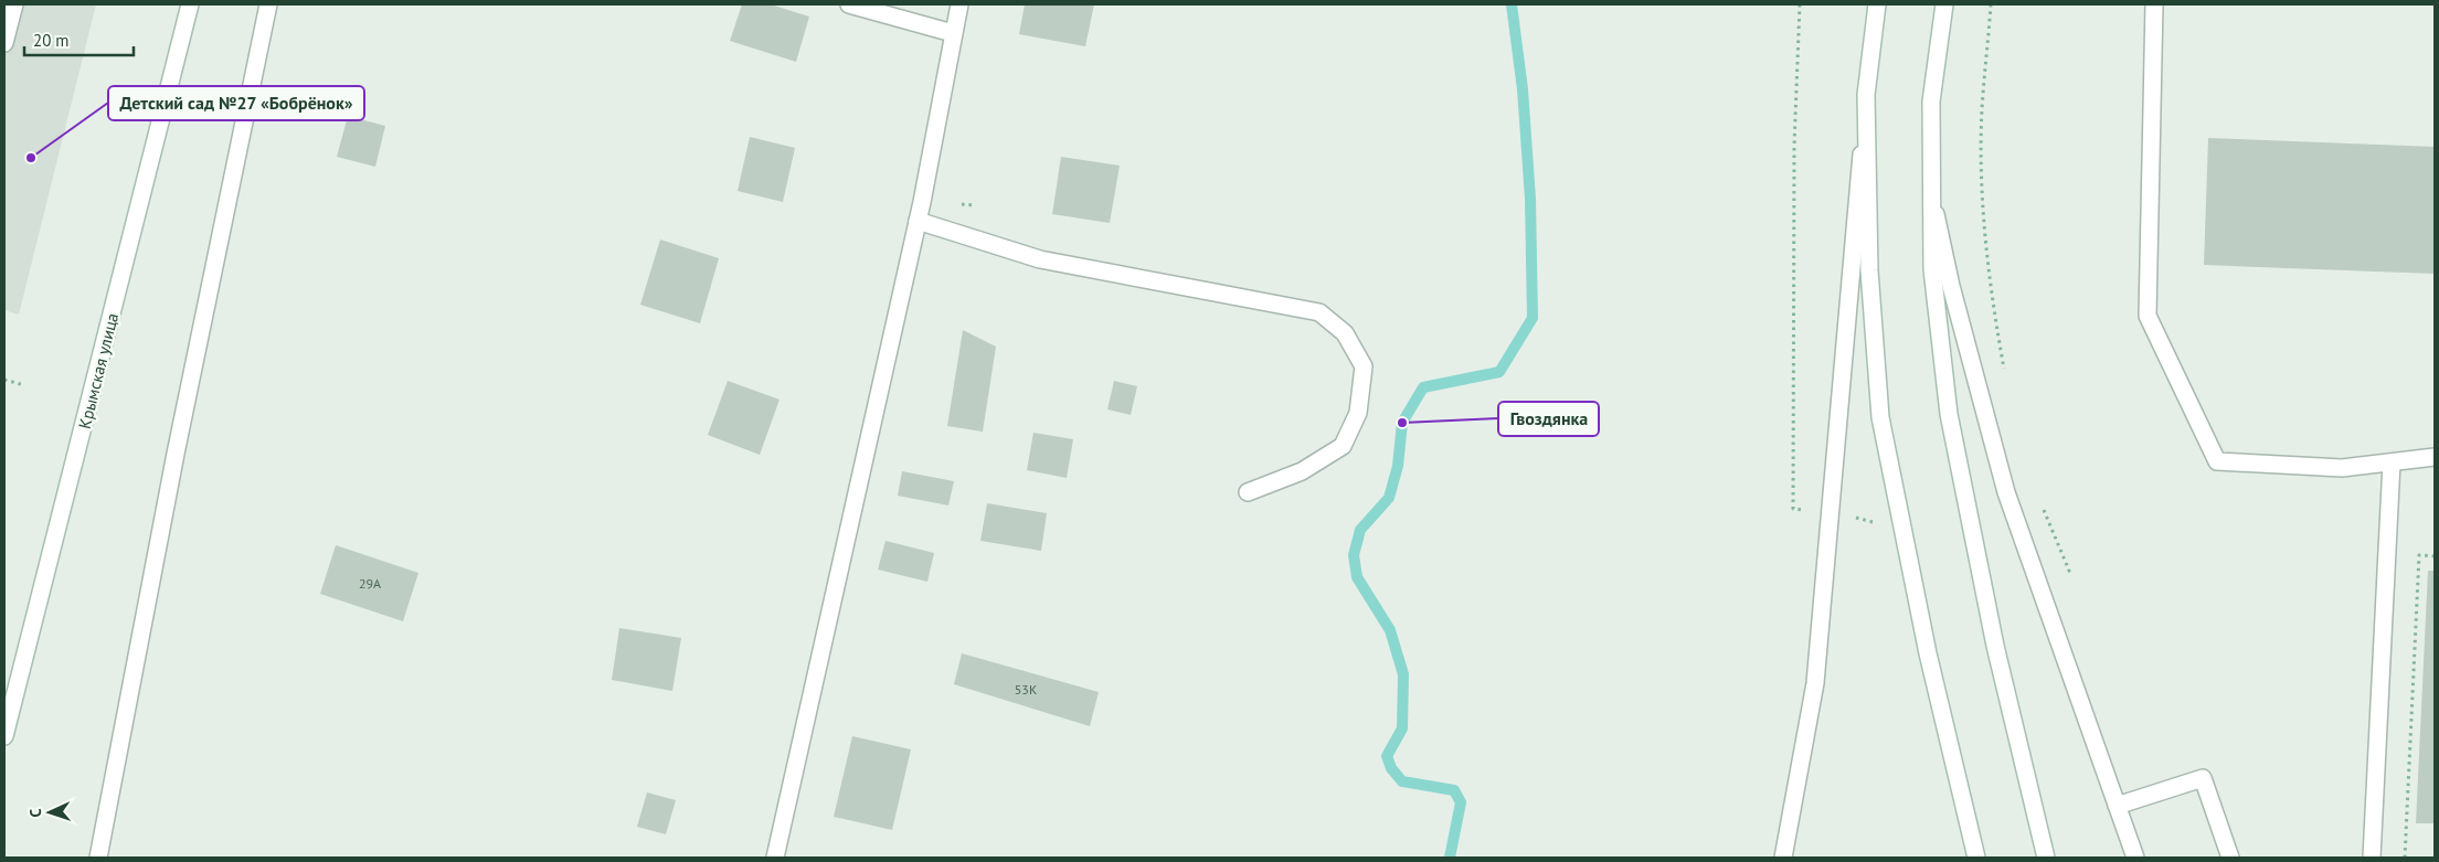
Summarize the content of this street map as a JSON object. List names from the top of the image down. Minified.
{"streets":{"street":["Крымская улица"]},"places":["Детский сад №27 «Бобрёнок»","Гвоздянка"],"house_numbers":["29А","53К"],"scale_bar":"20 m","north":"left"}
